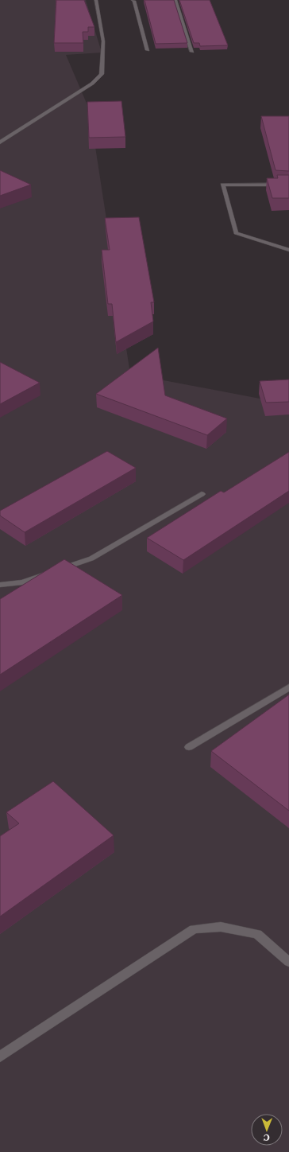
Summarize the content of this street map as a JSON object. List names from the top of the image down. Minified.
{"north":"bottom"}
